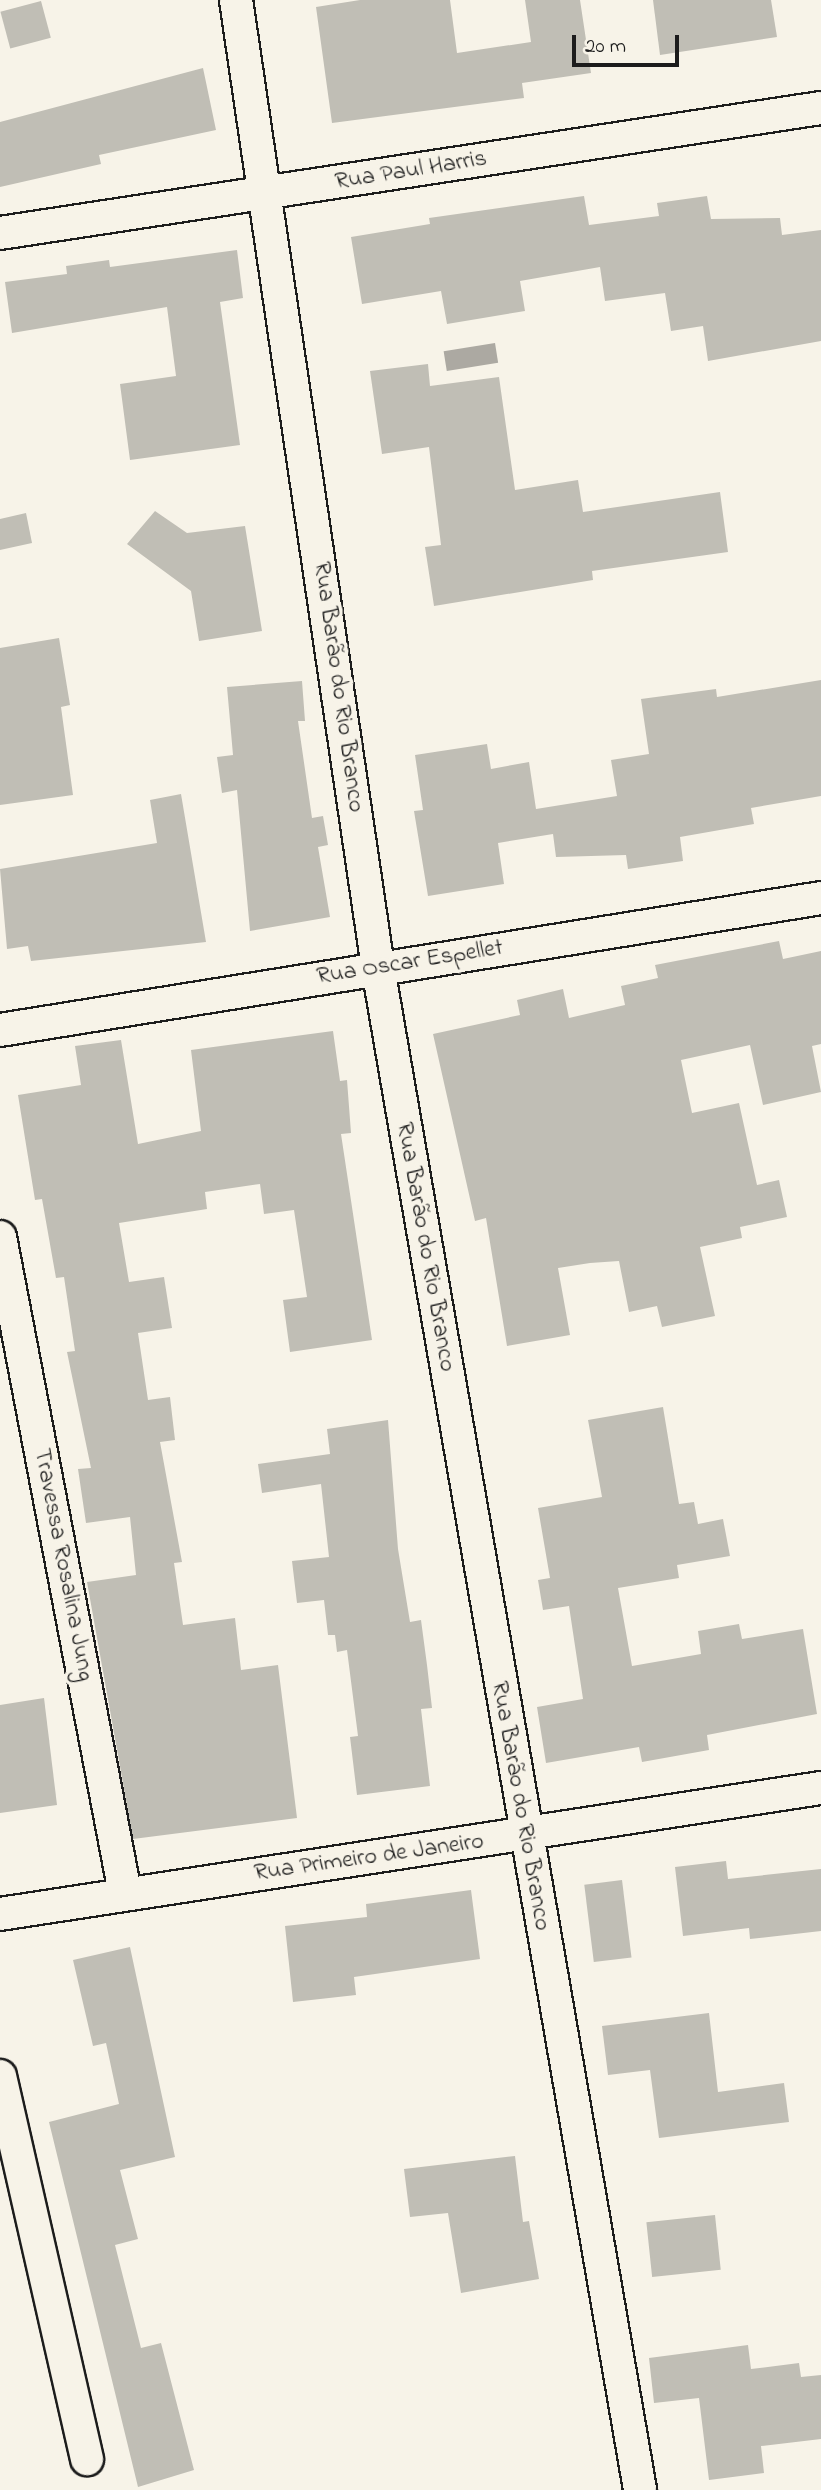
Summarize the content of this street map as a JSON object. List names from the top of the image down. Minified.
{"streets":{"street":["Rua Paul Harris","Rua Barão do Rio Branco","Rua Oscar Espellet","Travessa Rosalina Jung","Rua Primeiro de Janeiro"]},"crossings":[["Rua Paul Harris","Rua Barão do Rio Branco"],["Rua Barão do Rio Branco","Rua Oscar Espellet"],["Rua Barão do Rio Branco","Rua Primeiro de Janeiro"],["Travessa Rosalina Jung","Rua Primeiro de Janeiro"]],"scale_bar":"20 m"}
